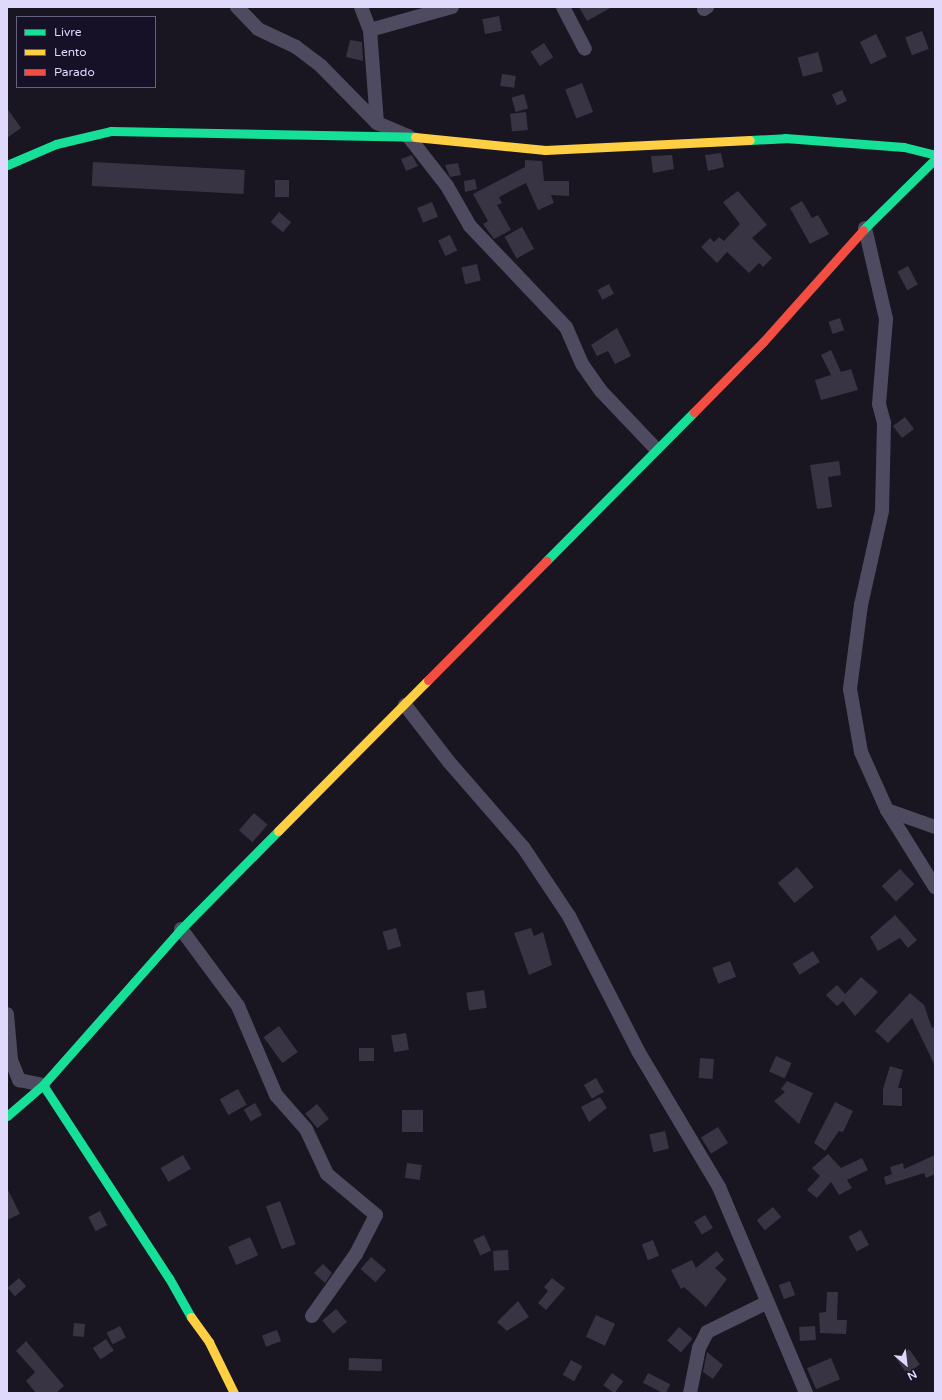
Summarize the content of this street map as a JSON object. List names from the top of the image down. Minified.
{"legend":["Livre","Lento","Parado"],"north":"bottom right"}
